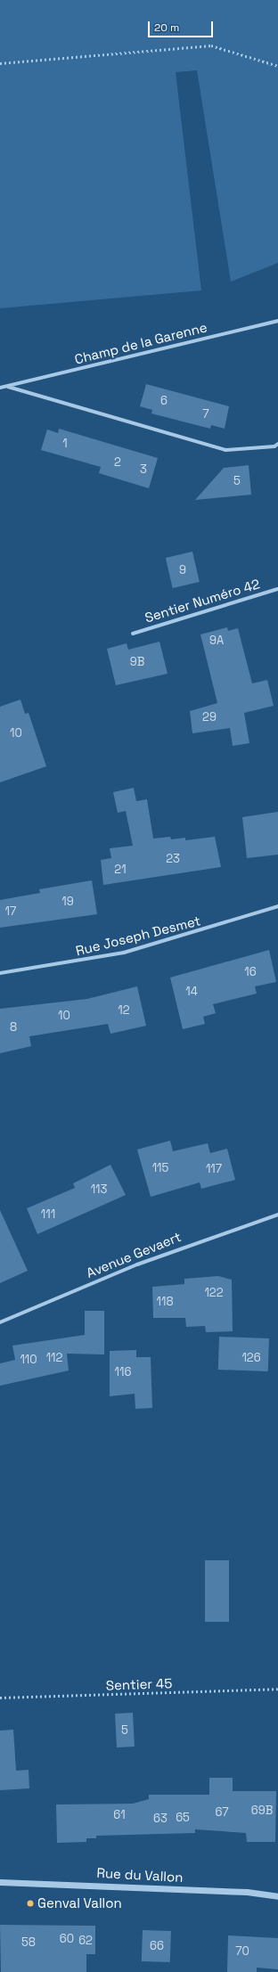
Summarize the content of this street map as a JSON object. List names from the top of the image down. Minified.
{"streets":{"street":["Champ de la Garenne","Sentier Numéro 42","Rue Joseph Desmet","Avenue Gevaert","Rue du Vallon"],"path":["Sentier 45"]},"places":["Genval Vallon"],"house_numbers":["6","7","1","2","3","5","9","9A","9B","29","10","23","21","19","17","16","14","12","10","8","115","117","113","111","122","118","112","126","110","116","5","69B","67","61","65","63","60","62","58","66","70"],"scale_bar":"20 m"}
